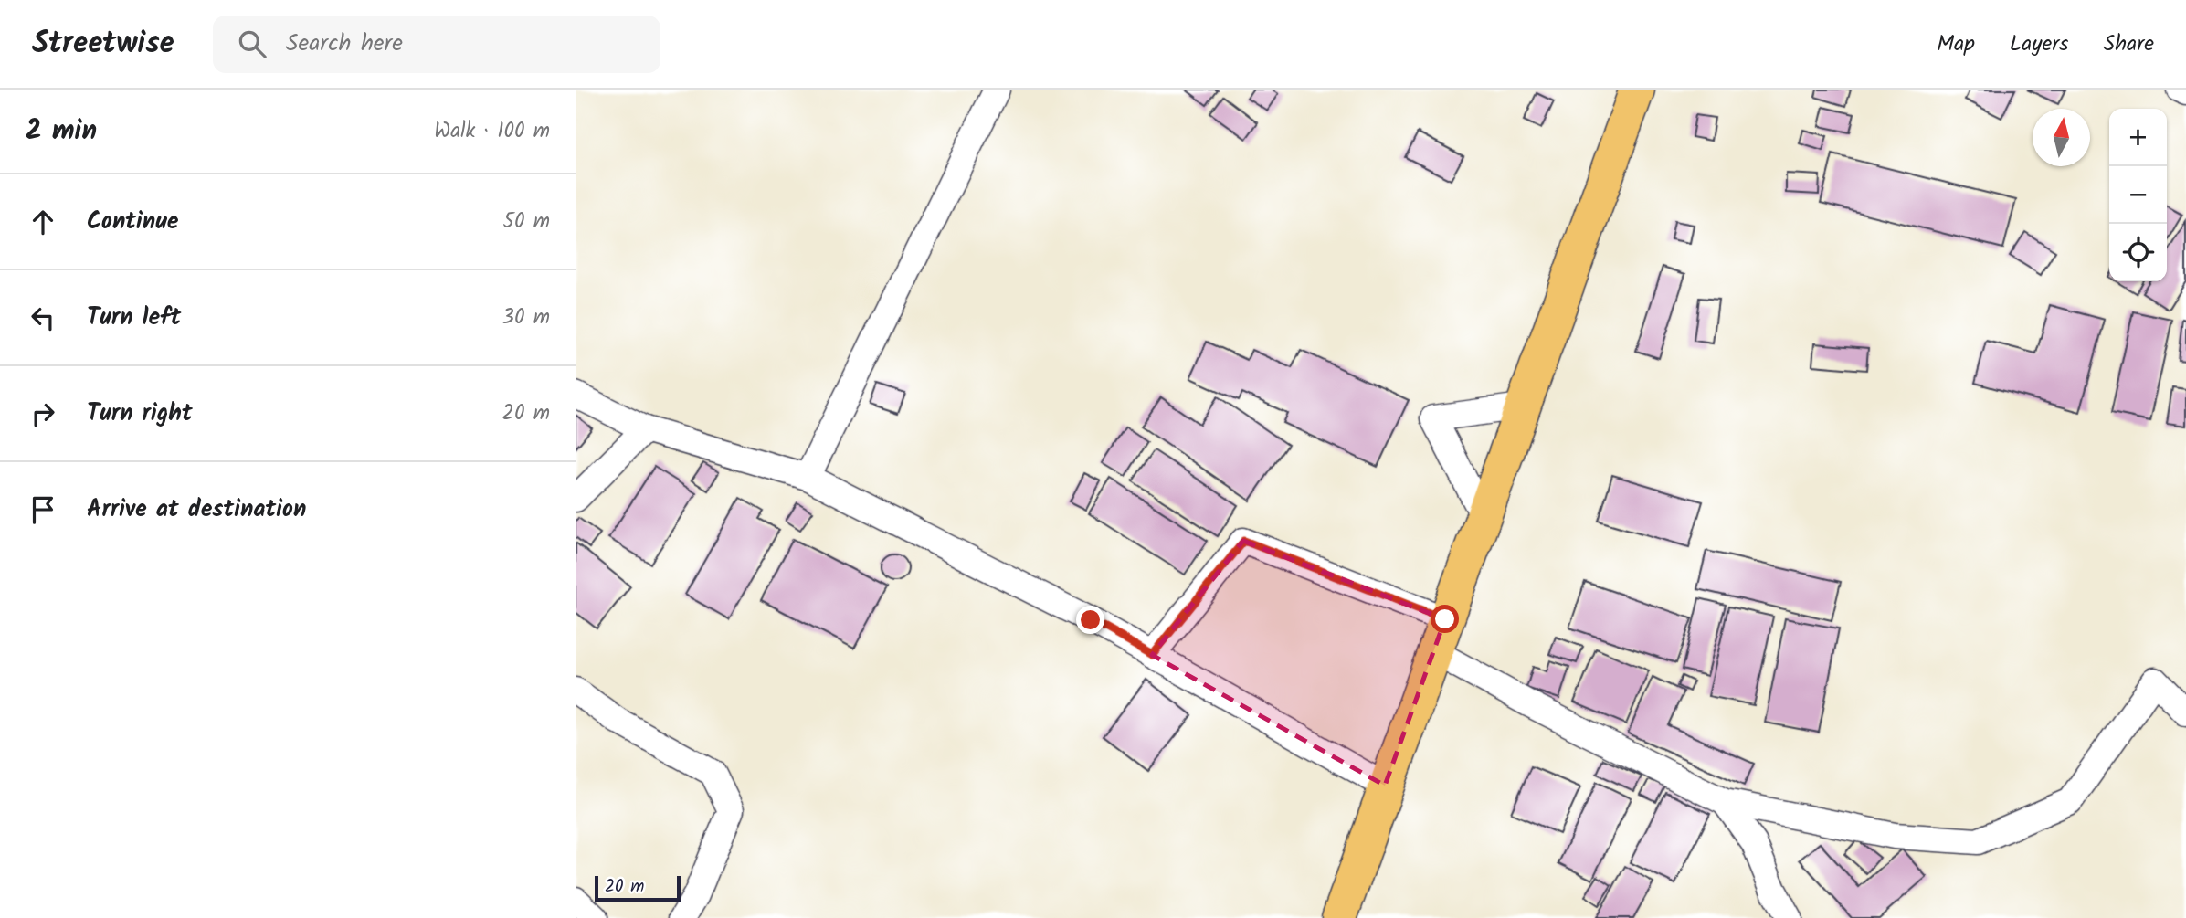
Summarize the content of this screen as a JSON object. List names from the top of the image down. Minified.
{"scale_bar":"20 m","north":"top","page":{"header":"Streetwise","search":"Search here","nav":["Map","Layers","Share"],"heading":["2 min","Walk · 100 m"],"map_buttons":["+","−"],"list":[["Continue","50 m"],["Turn left","30 m"],["Turn right","20 m"],"Arrive at destination"],"scale":"20 m"}}
